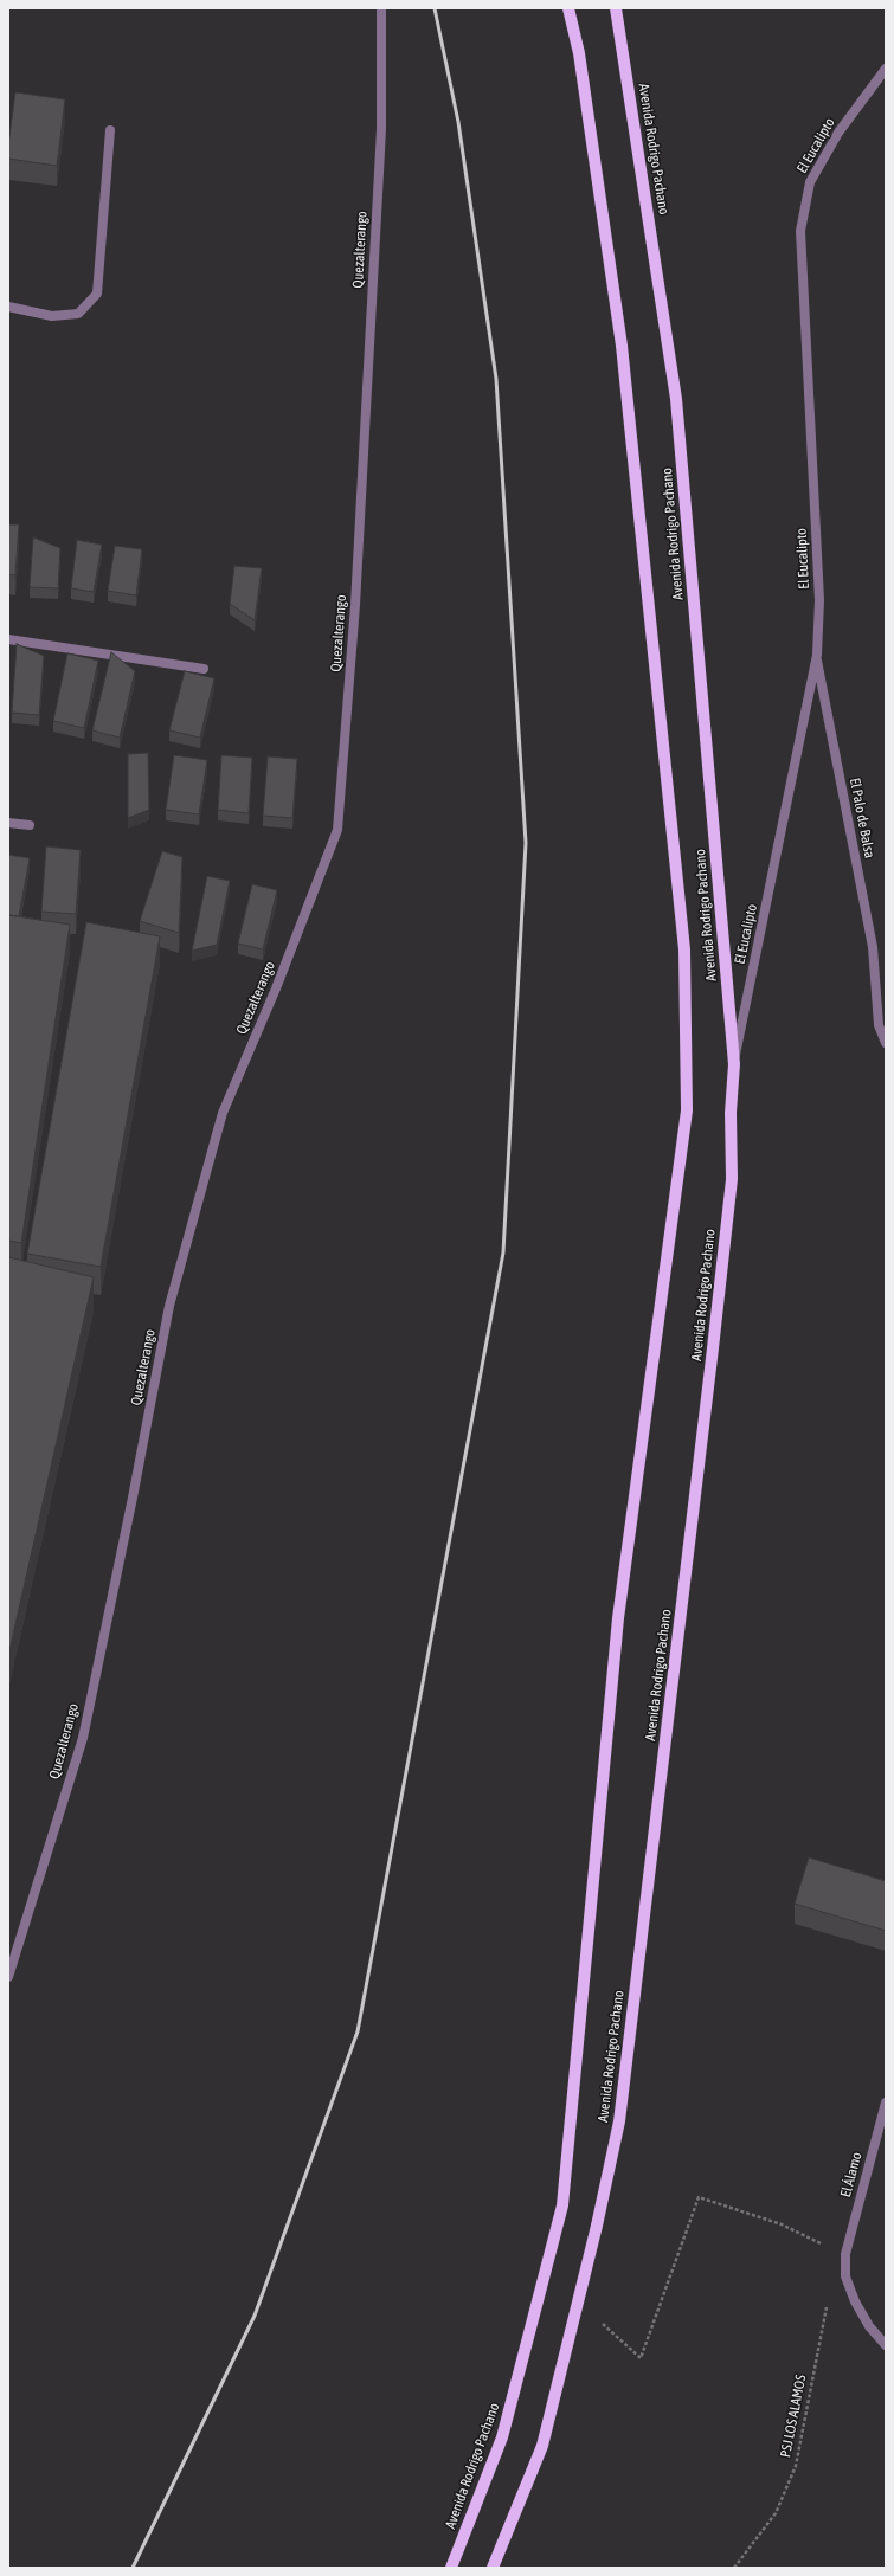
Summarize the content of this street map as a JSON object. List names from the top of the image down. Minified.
{"streets":{"main road":["Avenida Rodrigo Pachano"],"street":["El Eucalipto","Quezalterango","El Palo de Balsa","El Álamo"],"path":["PSJ LOS ALAMOS"]},"crossings":[["El Eucalipto","Avenida Rodrigo Pachano"],["El Eucalipto","El Palo de Balsa"]]}
